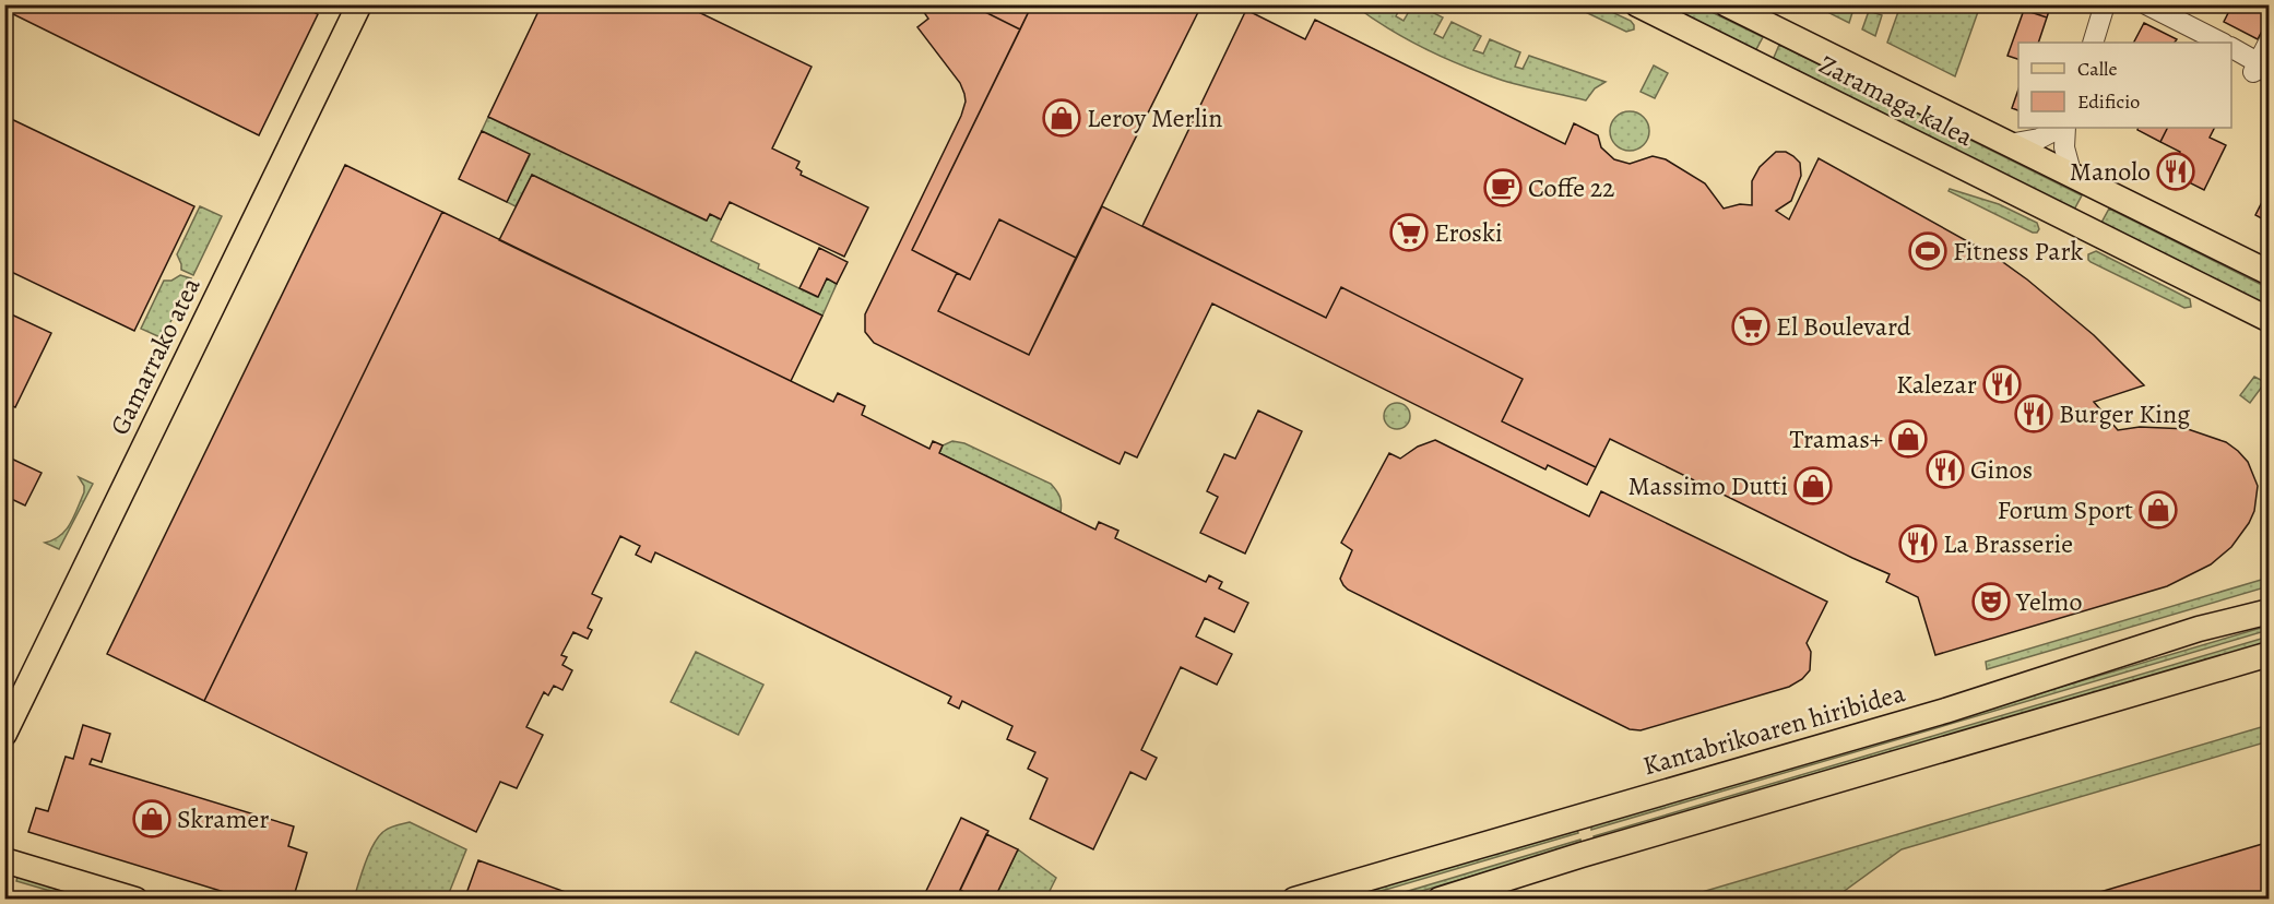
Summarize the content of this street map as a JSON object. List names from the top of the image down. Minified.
{"streets":{"main road":["Zaramaga kalea","Gamarrako atea","Kantabrikoaren hiribidea"]},"places":{"shop":["Leroy Merlin","Tramas+","Massimo Dutti","Forum Sport","Skramer"],"restaurant":["Manolo","Kalezar","Burger King","Ginos","La Brasserie"],"cafe":["Coffe 22"],"supermarket":["Eroski","El Boulevard"],"sports":["Fitness Park"],"theatre":["Yelmo"]},"legend":["Calle","Edificio"]}
